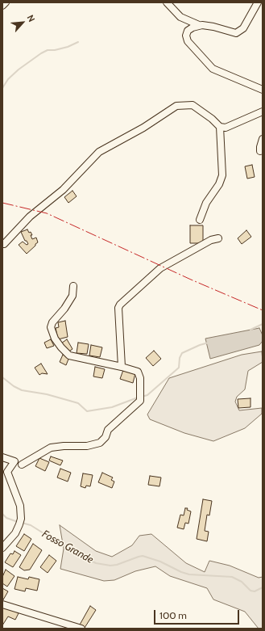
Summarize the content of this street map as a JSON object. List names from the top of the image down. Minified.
{"water":["Fosso Grande"],"scale_bar":"100 m","north":"top right"}
